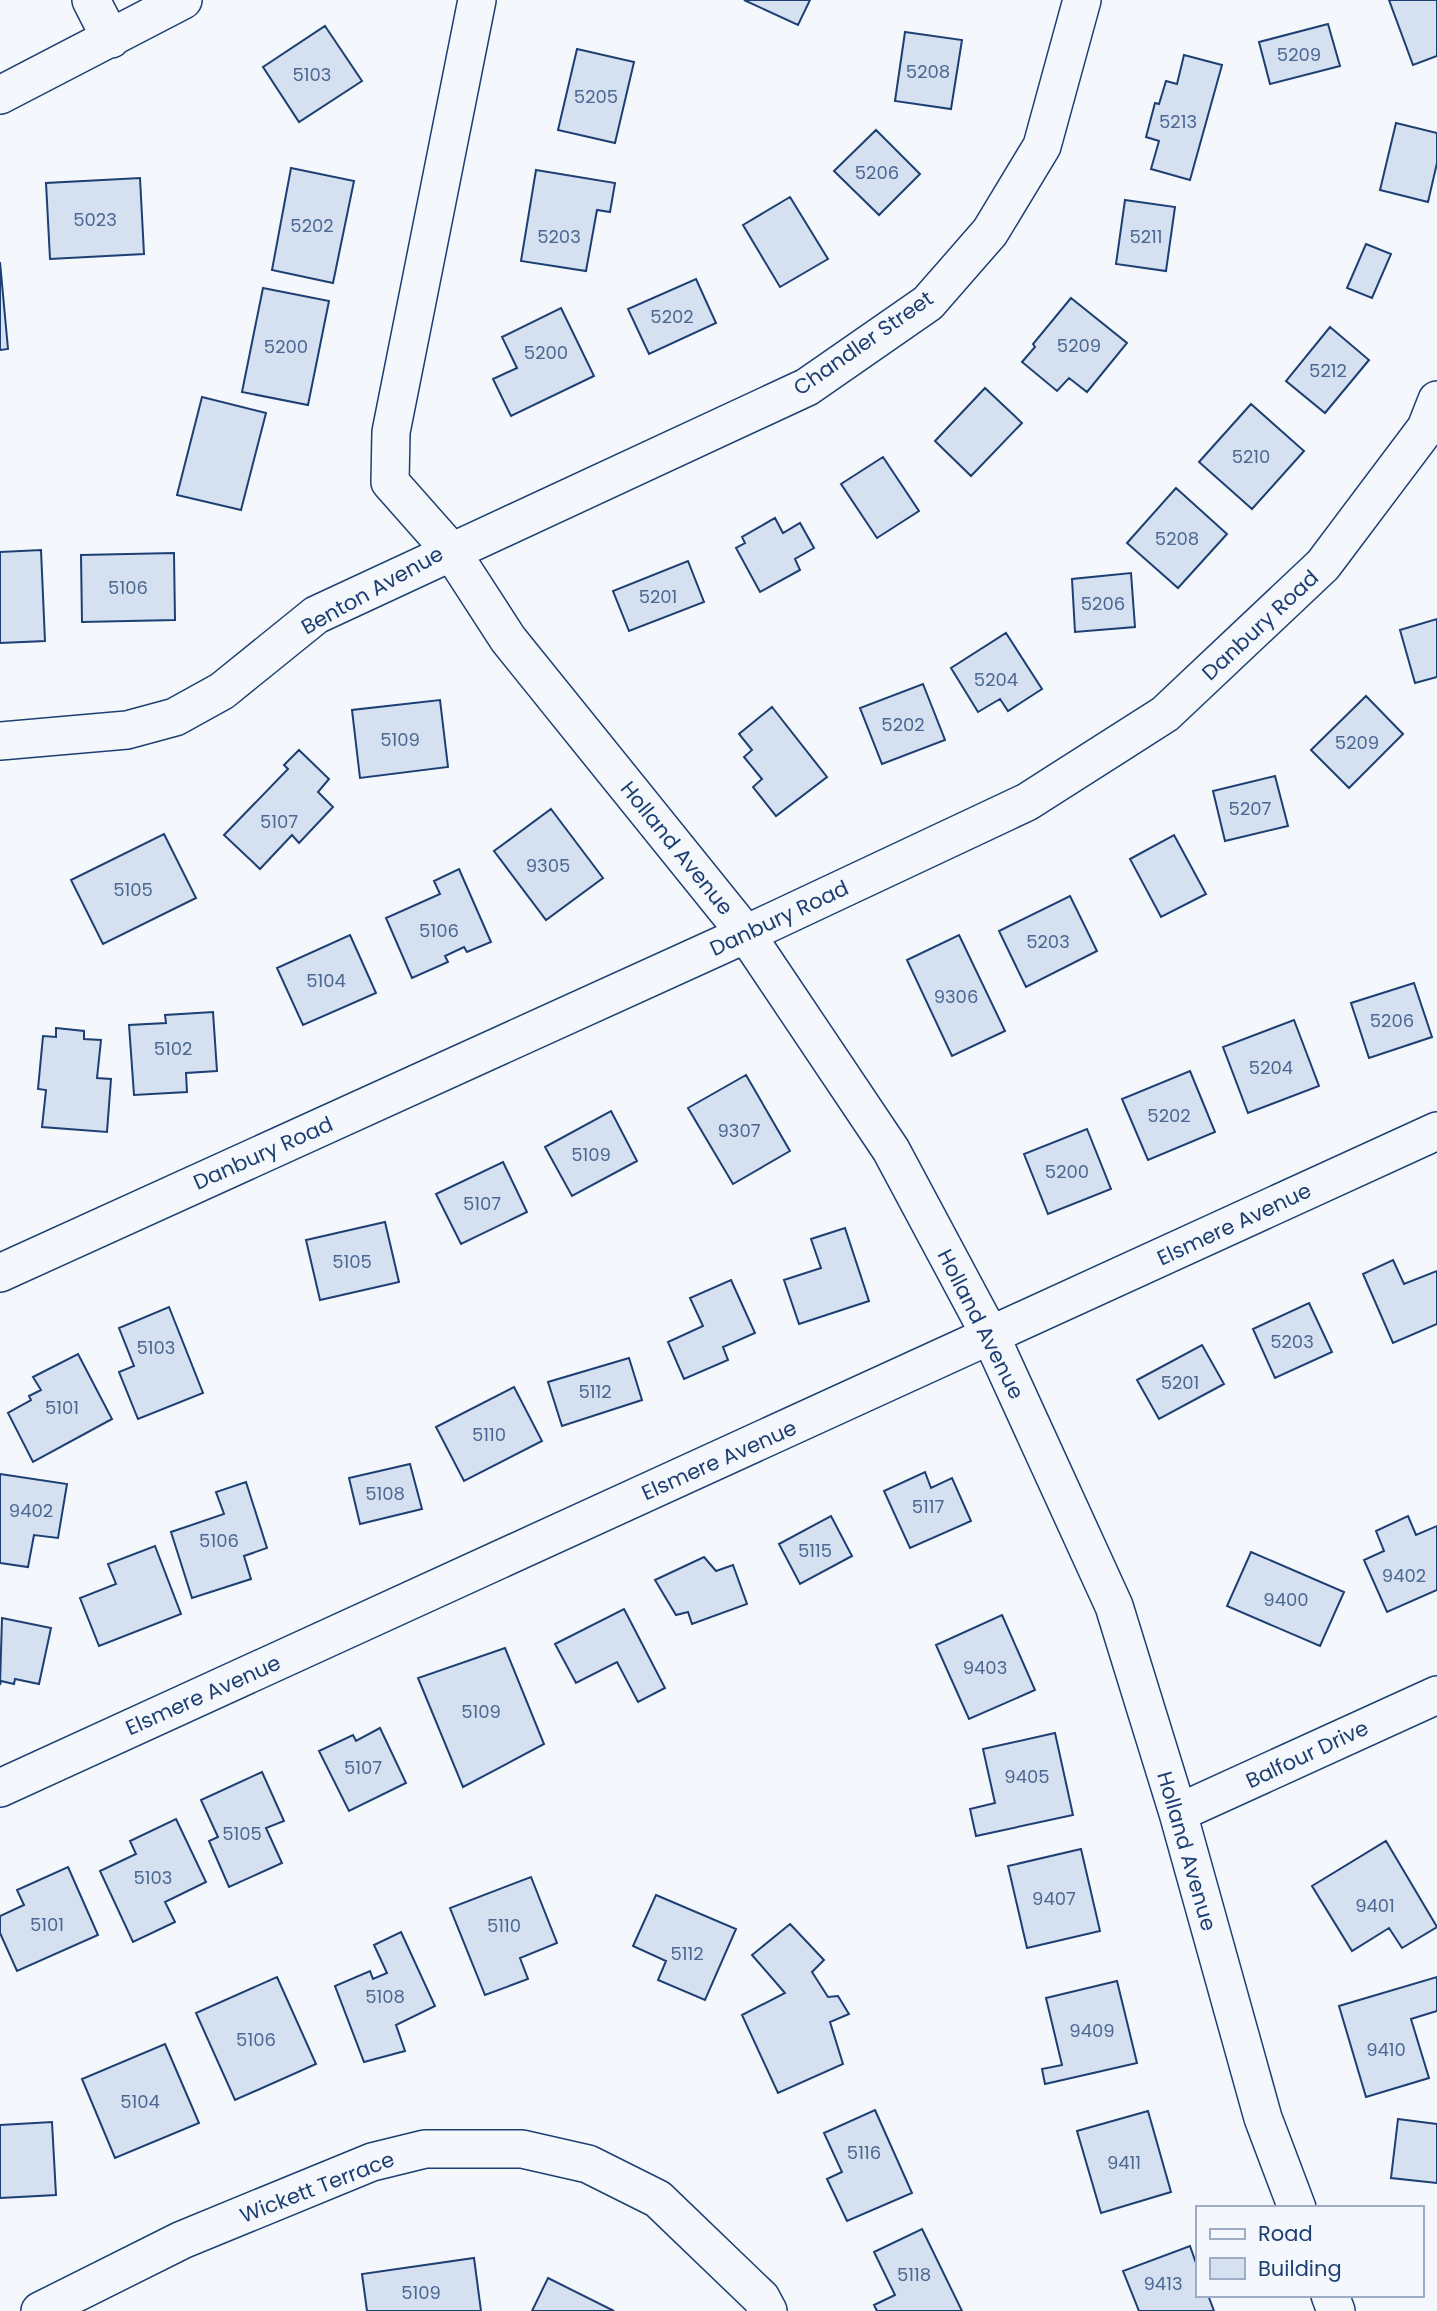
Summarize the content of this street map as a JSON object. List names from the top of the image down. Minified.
{"streets":{"street":["Chandler Street","Benton Avenue","Danbury Road","Holland Avenue","Elsmere Avenue","Balfour Drive","Wickett Terrace"]},"crossings":[["Chandler Street","Benton Avenue"],["Chandler Street","Holland Avenue"],["Benton Avenue","Holland Avenue"],["Danbury Road","Holland Avenue"],["Holland Avenue","Elsmere Avenue"],["Holland Avenue","Balfour Drive"]],"house_numbers":["5209","5208","5103","5205","5213","5206","5023","5202","5203","5211","5202","5209","5200","5200","5212","5210","5208","5106","5201","5206","5204","5202","5109","5209","5207","5107","9305","5105","5106","5203","5104","9306","5206","5102","5204","5202","9307","5109","5200","5107","5105","5203","5103","5201","5112","5101","5110","5108","5117","9402","5106","5115","9402","9400","9403","5109","5107","9405","5105","5103","9407","9401","5101","5110","5112","5108","9409","5106","9410","5104","5116","9411","5118","9413","5109"],"legend":["Road","Building"]}
